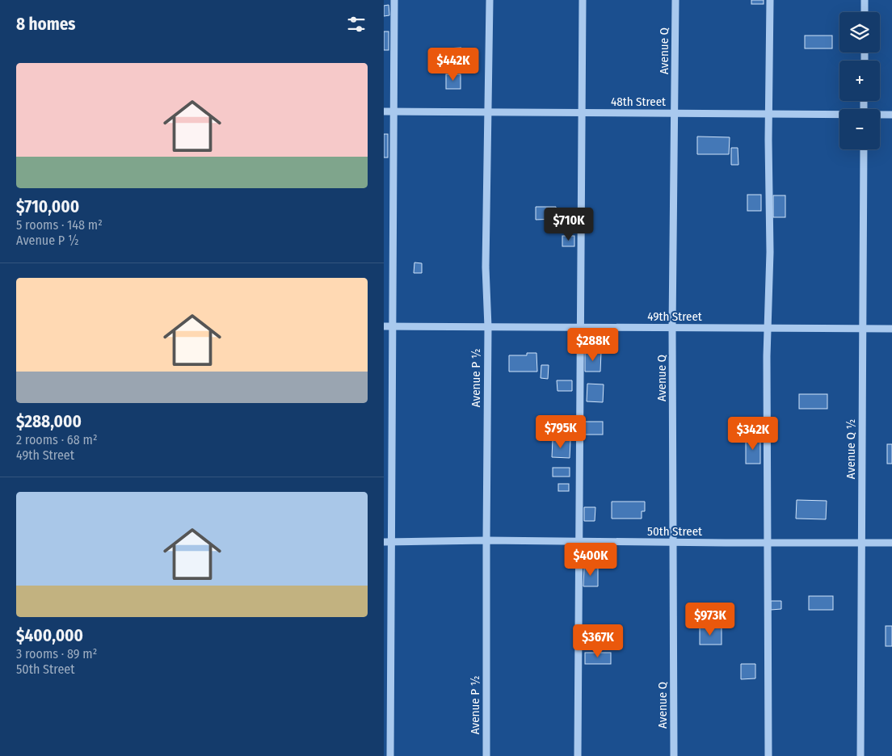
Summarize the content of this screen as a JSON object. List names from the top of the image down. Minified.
{"streets":{"street":["Avenue Q","48th Street","49th Street","Avenue P ½","Avenue Q ½","50th Street"]},"crossings":[["Avenue Q","48th Street"],["Avenue Q","49th Street"],["Avenue Q","50th Street"],["48th Street","Avenue P ½"],["49th Street","Avenue P ½"],["49th Street","Avenue Q ½"],["Avenue P ½","50th Street"],["Avenue Q ½","50th Street"]],"page":{"heading":"8 homes","map_buttons":["+","−"],"price":["$442K","$710K","$288K","$795K","$342K","$400K","$973K","$367K"],"list":[{"name":"$710,000","note":"5 rooms · 148 m² · Avenue P ½"},{"name":"$288,000","note":"2 rooms · 68 m² · 49th Street"},{"name":"$400,000","note":"3 rooms · 89 m² · 50th Street"}]}}
